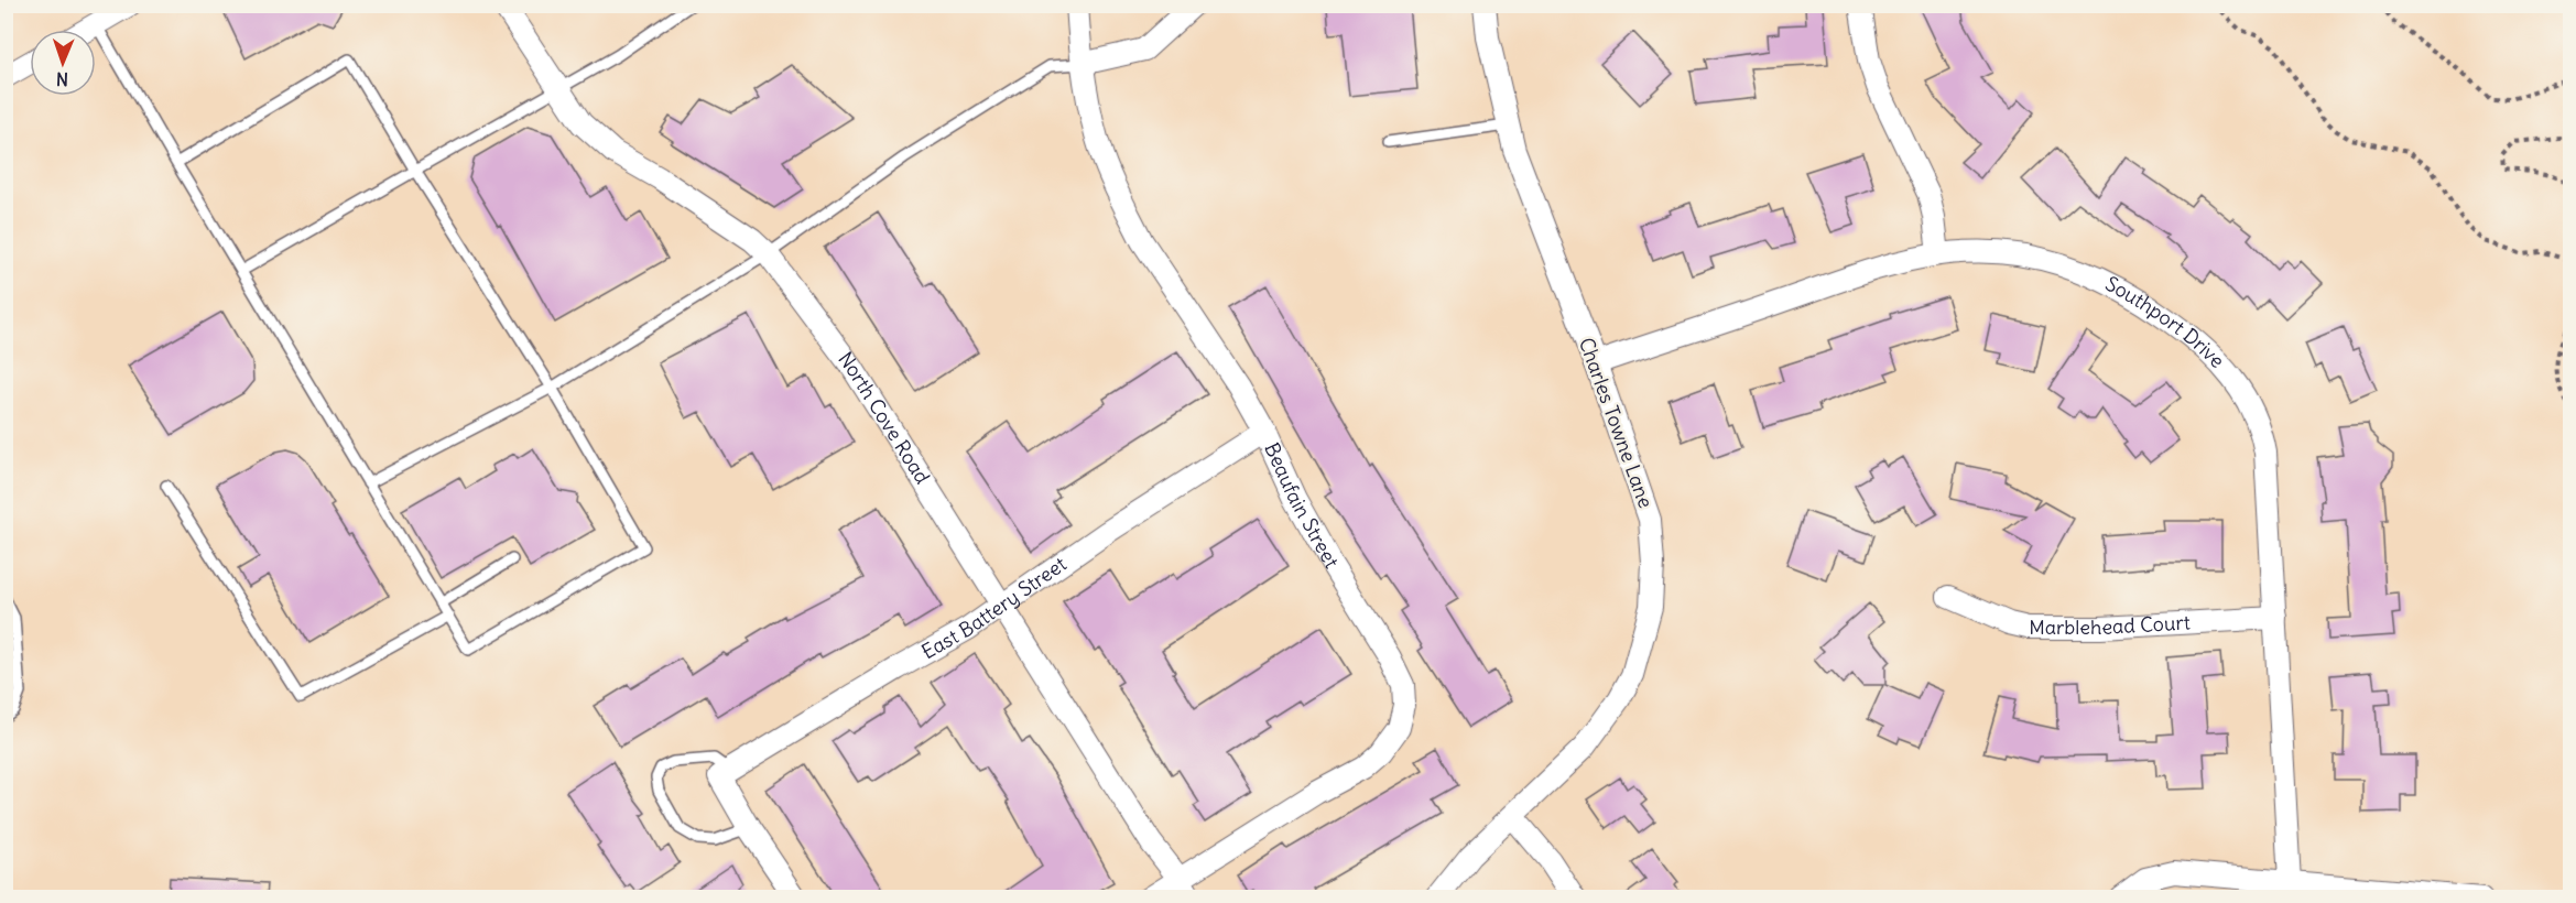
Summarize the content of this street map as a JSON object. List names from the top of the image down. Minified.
{"streets":{"street":["Southport Drive","North Cove Road","Charles Towne Lane","Beaufain Street","East Battery Street","Marblehead Court"]},"crossings":[["Southport Drive","Charles Towne Lane"],["Southport Drive","Marblehead Court"],["North Cove Road","Beaufain Street"],["North Cove Road","East Battery Street"],["Beaufain Street","East Battery Street"]],"north":"bottom"}
